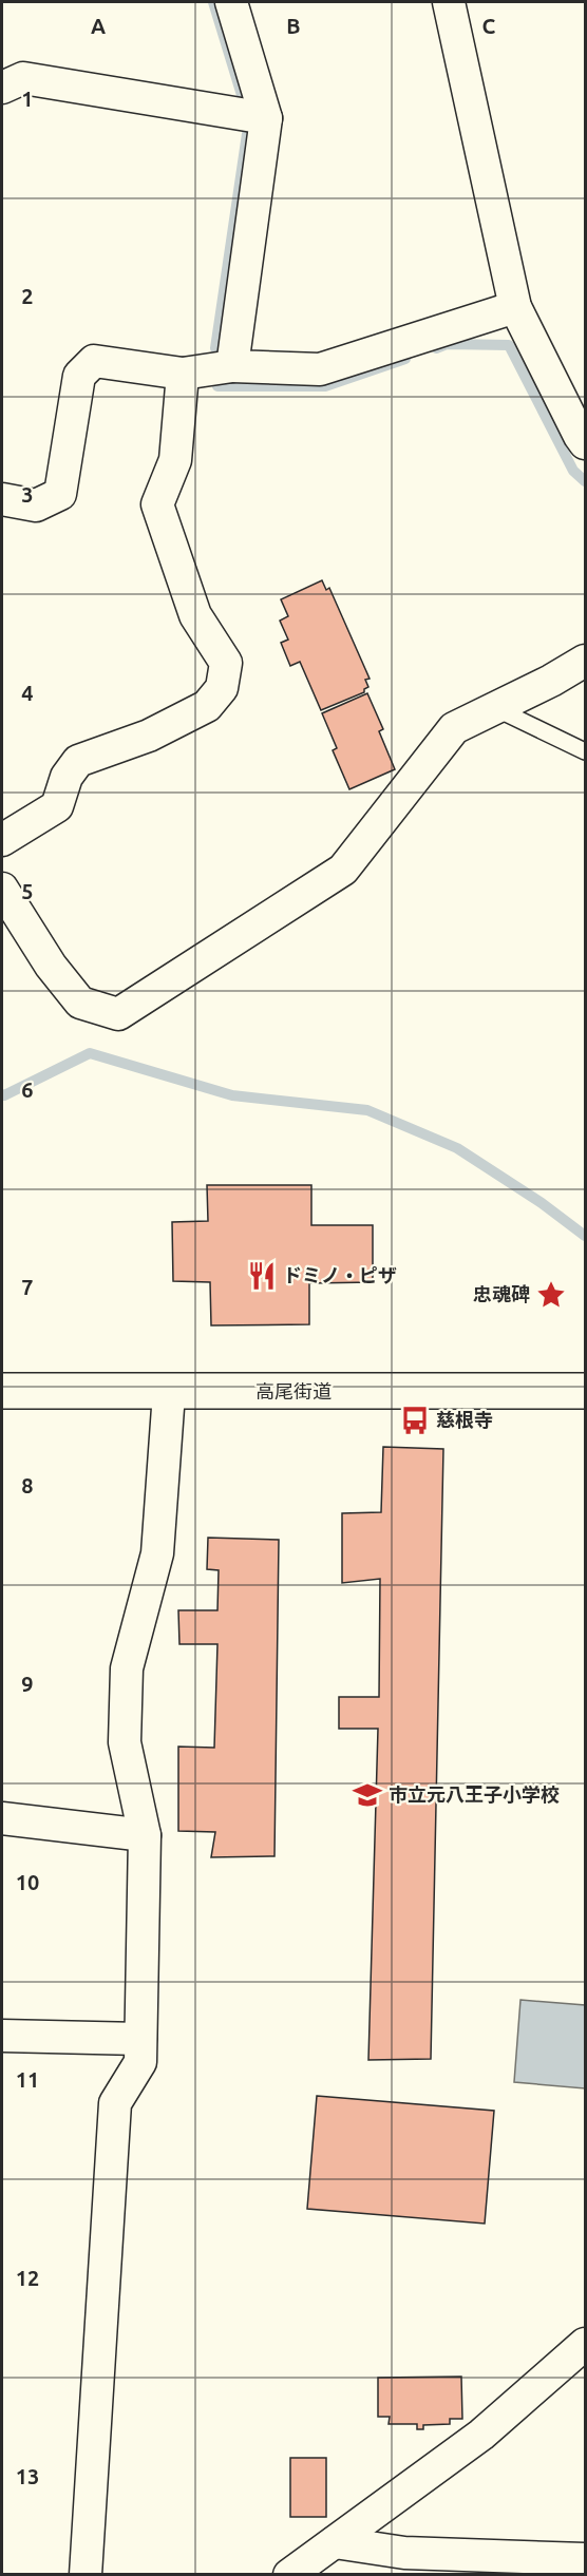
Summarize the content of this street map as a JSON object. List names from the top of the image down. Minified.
{"streets":{"main road":["高尾街道"]},"places":{"restaurant":["ドミノ・ピザ"],"place":["忠魂碑"],"bus stop":["慈根寺"],"school or university":["市立元八王子小学校"]},"grid":{"columns":["A","B","C"],"rows":["1","2","3","4","5","6","7","8","9","10","11","12","13"]}}
